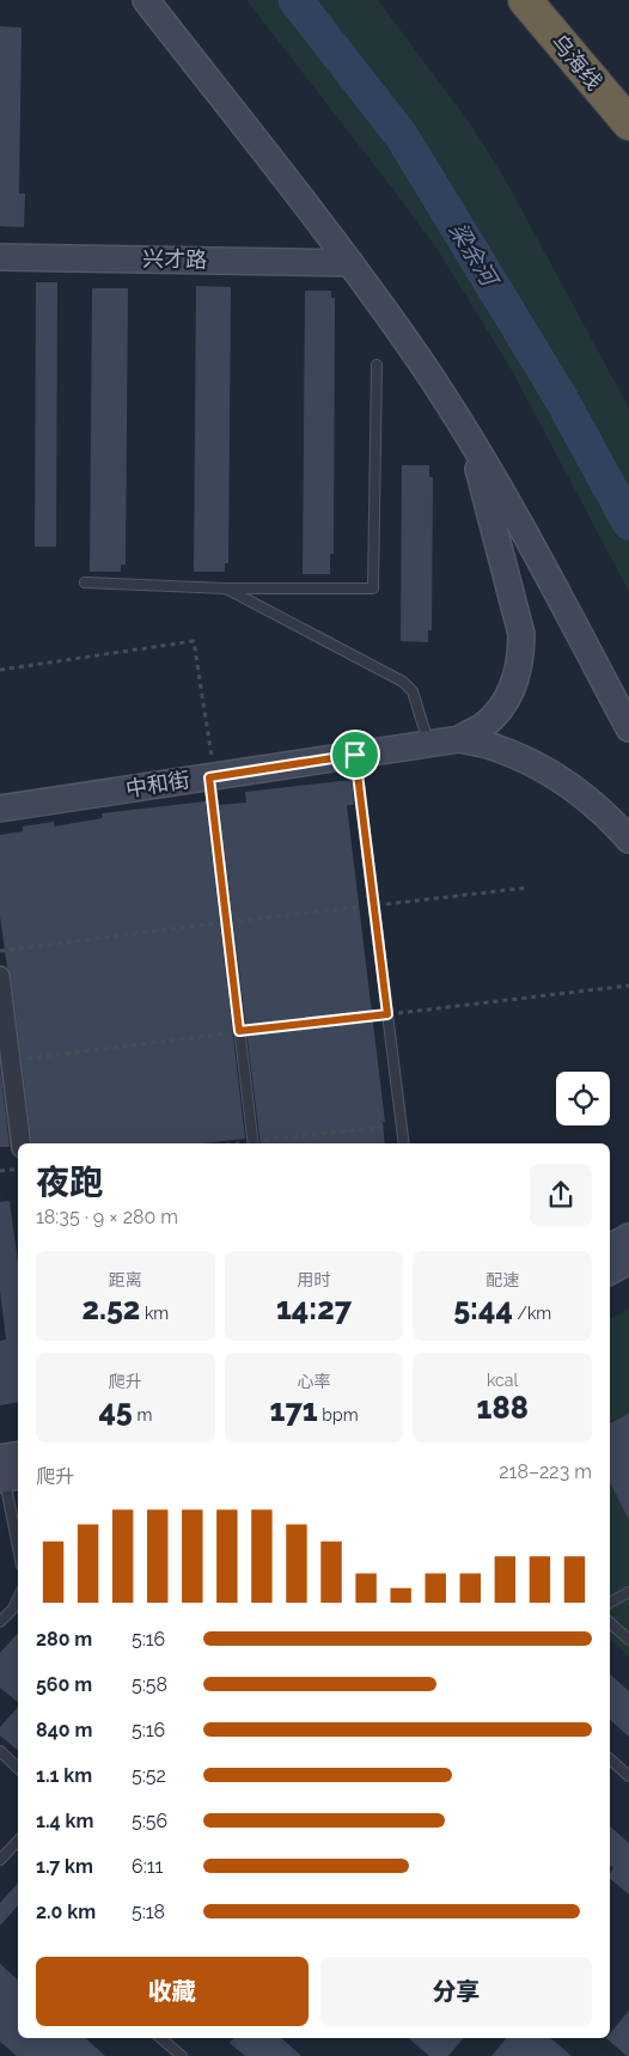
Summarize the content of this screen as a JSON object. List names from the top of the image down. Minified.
{"streets":{"highway":["乌海线"],"street":["兴才路","中和街"]},"water":["梁余河"],"page":{"heading":["夜跑","18:35 · 9 × 280 m"],"stats":[["距离","2.52 km"],["用时","14:27"],["配速","5:44 /km"],["爬升","45 m"],["心率","171 bpm"],["kcal","188"]],"chart":["爬升","218–223 m"],"list":[{"name":"280 m","note":"5:16"},{"name":"560 m","note":"5:58"},{"name":"840 m","note":"5:16"},{"name":"1.1 km","note":"5:52"},{"name":"1.4 km","note":"5:56"},{"name":"1.7 km","note":"6:11"},{"name":"2.0 km","note":"5:18"}],"buttons":["收藏","分享"]}}
